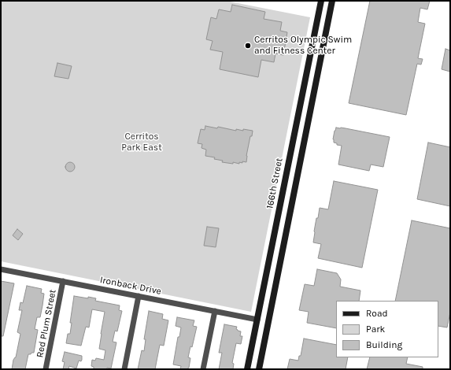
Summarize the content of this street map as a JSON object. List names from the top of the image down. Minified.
{"streets":{"street":["166th Street","Ironback Drive","Red Plum Street"]},"crossings":[["166th Street","Ironback Drive"],["Ironback Drive","Red Plum Street"]],"parks":["Cerritos Park East"],"places":["Cerritos Olympic Swim and Fitness Center"],"legend":["Road","Park","Building"]}
